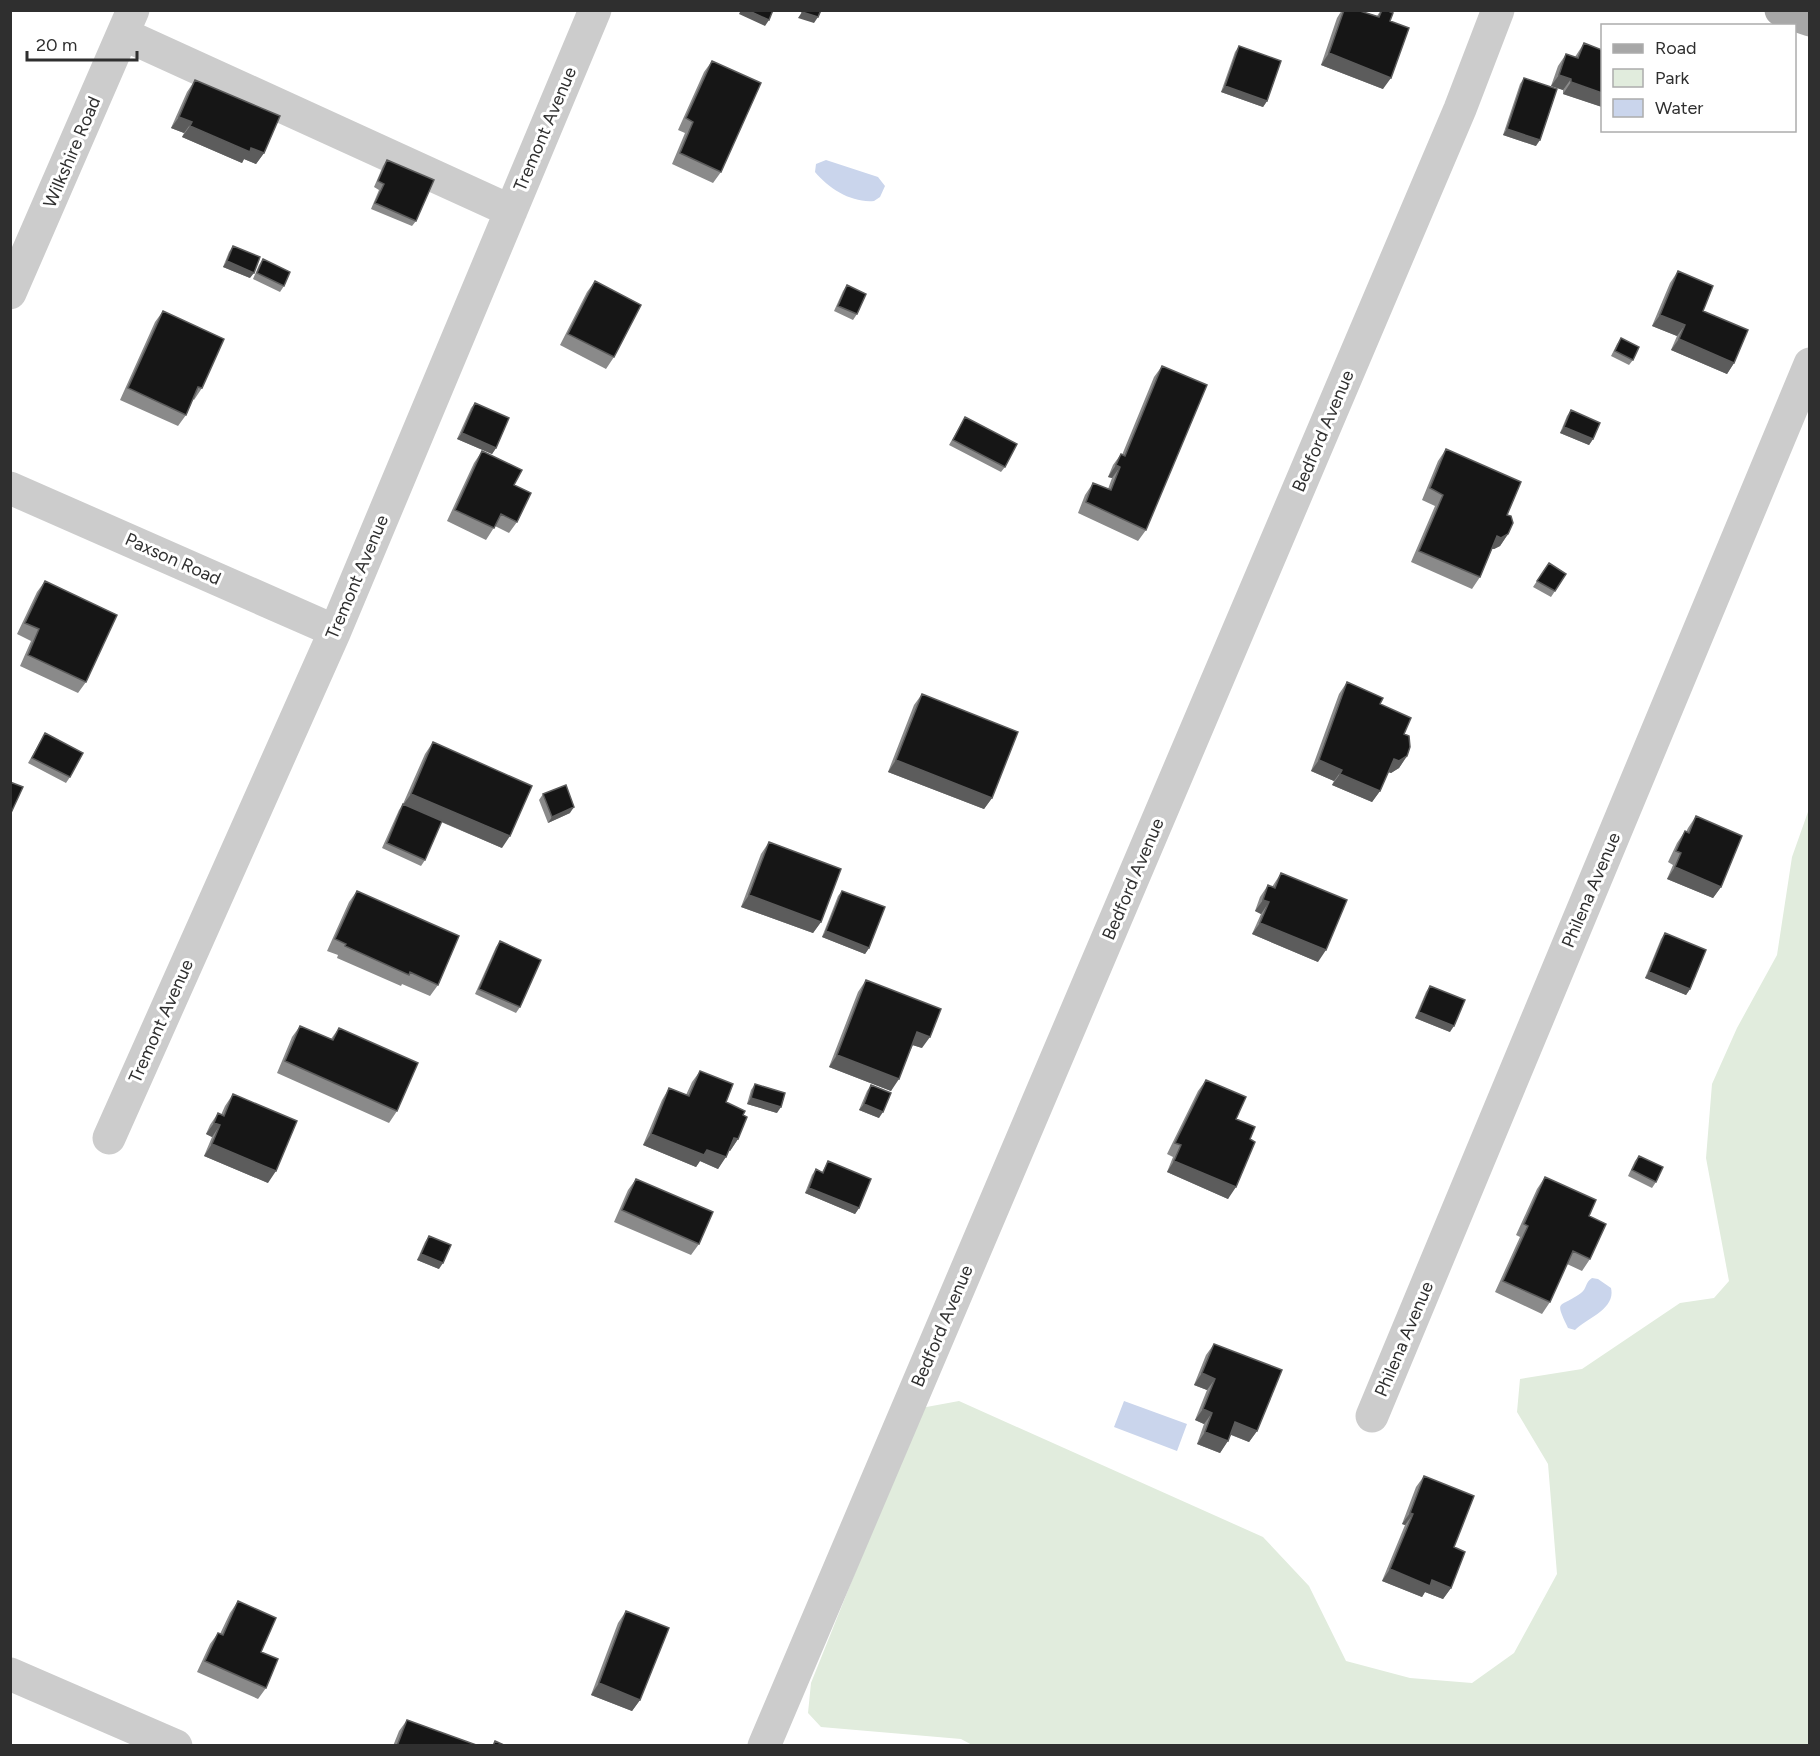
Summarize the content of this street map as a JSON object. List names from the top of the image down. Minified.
{"streets":{"street":["Tremont Avenue","Wilkshire Road","Bedford Avenue","Paxson Road","Philena Avenue"]},"crossings":[["Tremont Avenue","Paxson Road"]],"legend":["Road","Park","Water"],"scale_bar":"20 m"}
